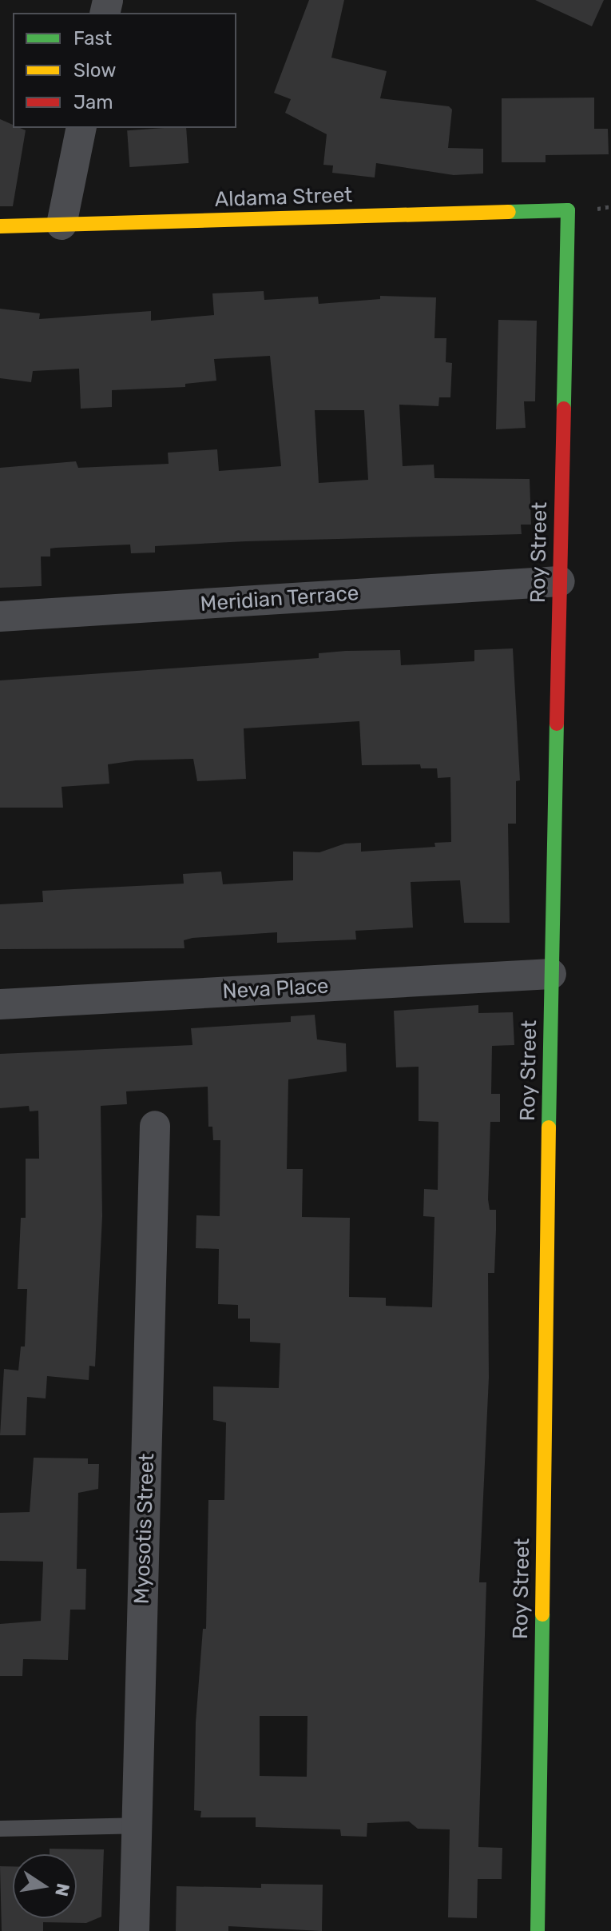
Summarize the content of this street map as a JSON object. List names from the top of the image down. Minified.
{"streets":{"street":["Aldama Street","Roy Street","Meridian Terrace","Neva Place","Myosotis Street"]},"crossings":[["Aldama Street","Roy Street"],["Roy Street","Meridian Terrace"],["Roy Street","Neva Place"]],"legend":["Fast","Slow","Jam"],"north":"right"}
